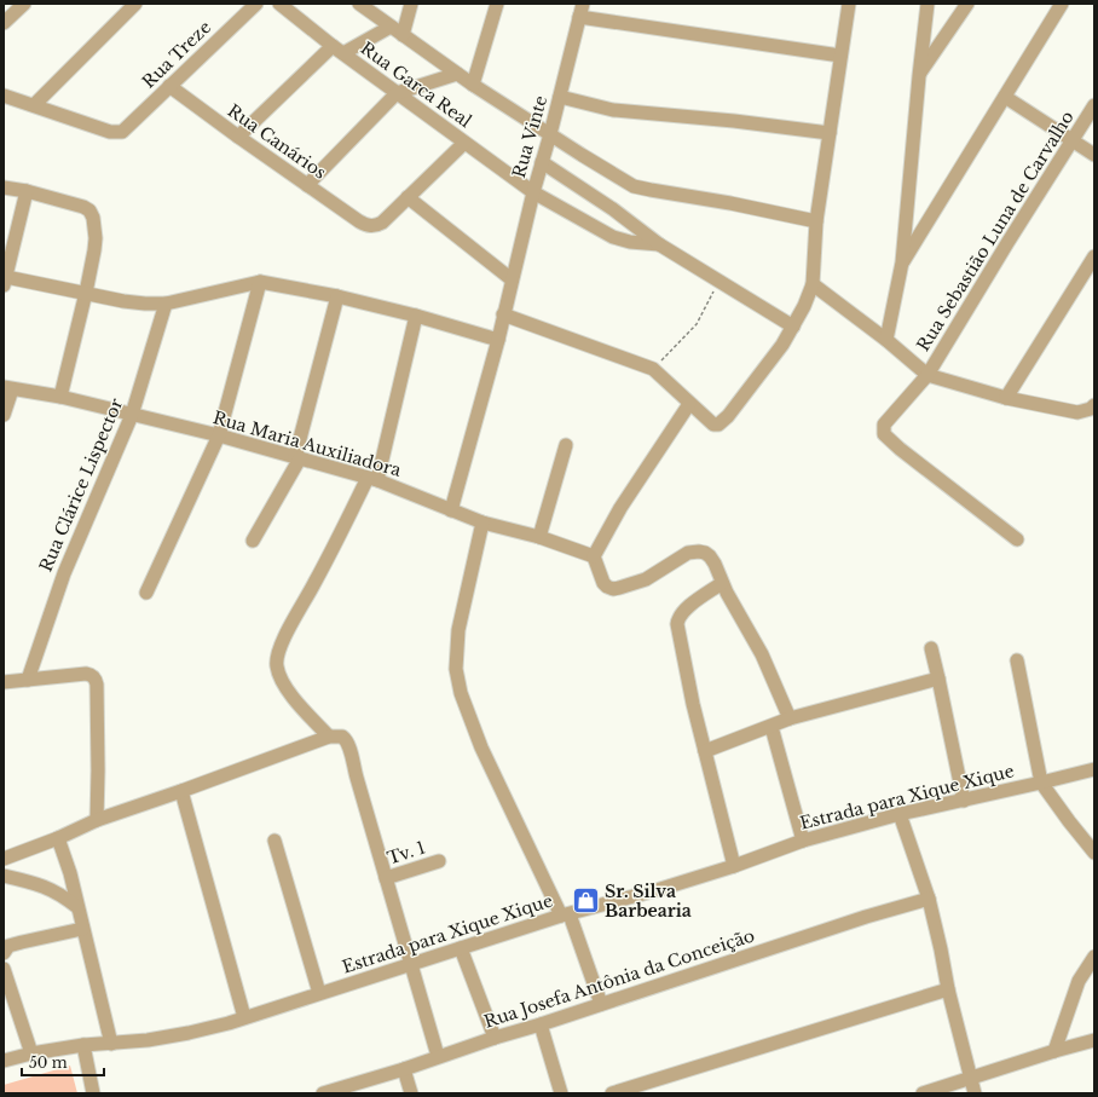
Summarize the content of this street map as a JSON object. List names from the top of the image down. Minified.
{"streets":{"street":["Rua Treze","Rua Garca Real","Rua Vinte","Rua Canários","Rua Sebastião Luna de Carvalho","Rua Maria Auxiliadora","Rua Clárice Lispector","Estrada para Xique Xique","Tv. 1","Rua Josefa Antônia da Conceição"]},"crossings":[["Rua Treze","Rua Canários"],["Rua Garca Real","Rua Vinte"],["Rua Vinte","Rua Maria Auxiliadora"],["Rua Maria Auxiliadora","Rua Clárice Lispector"]],"places":{"shop":["Sr. Silva Barbearia"]},"scale_bar":"50 m"}
